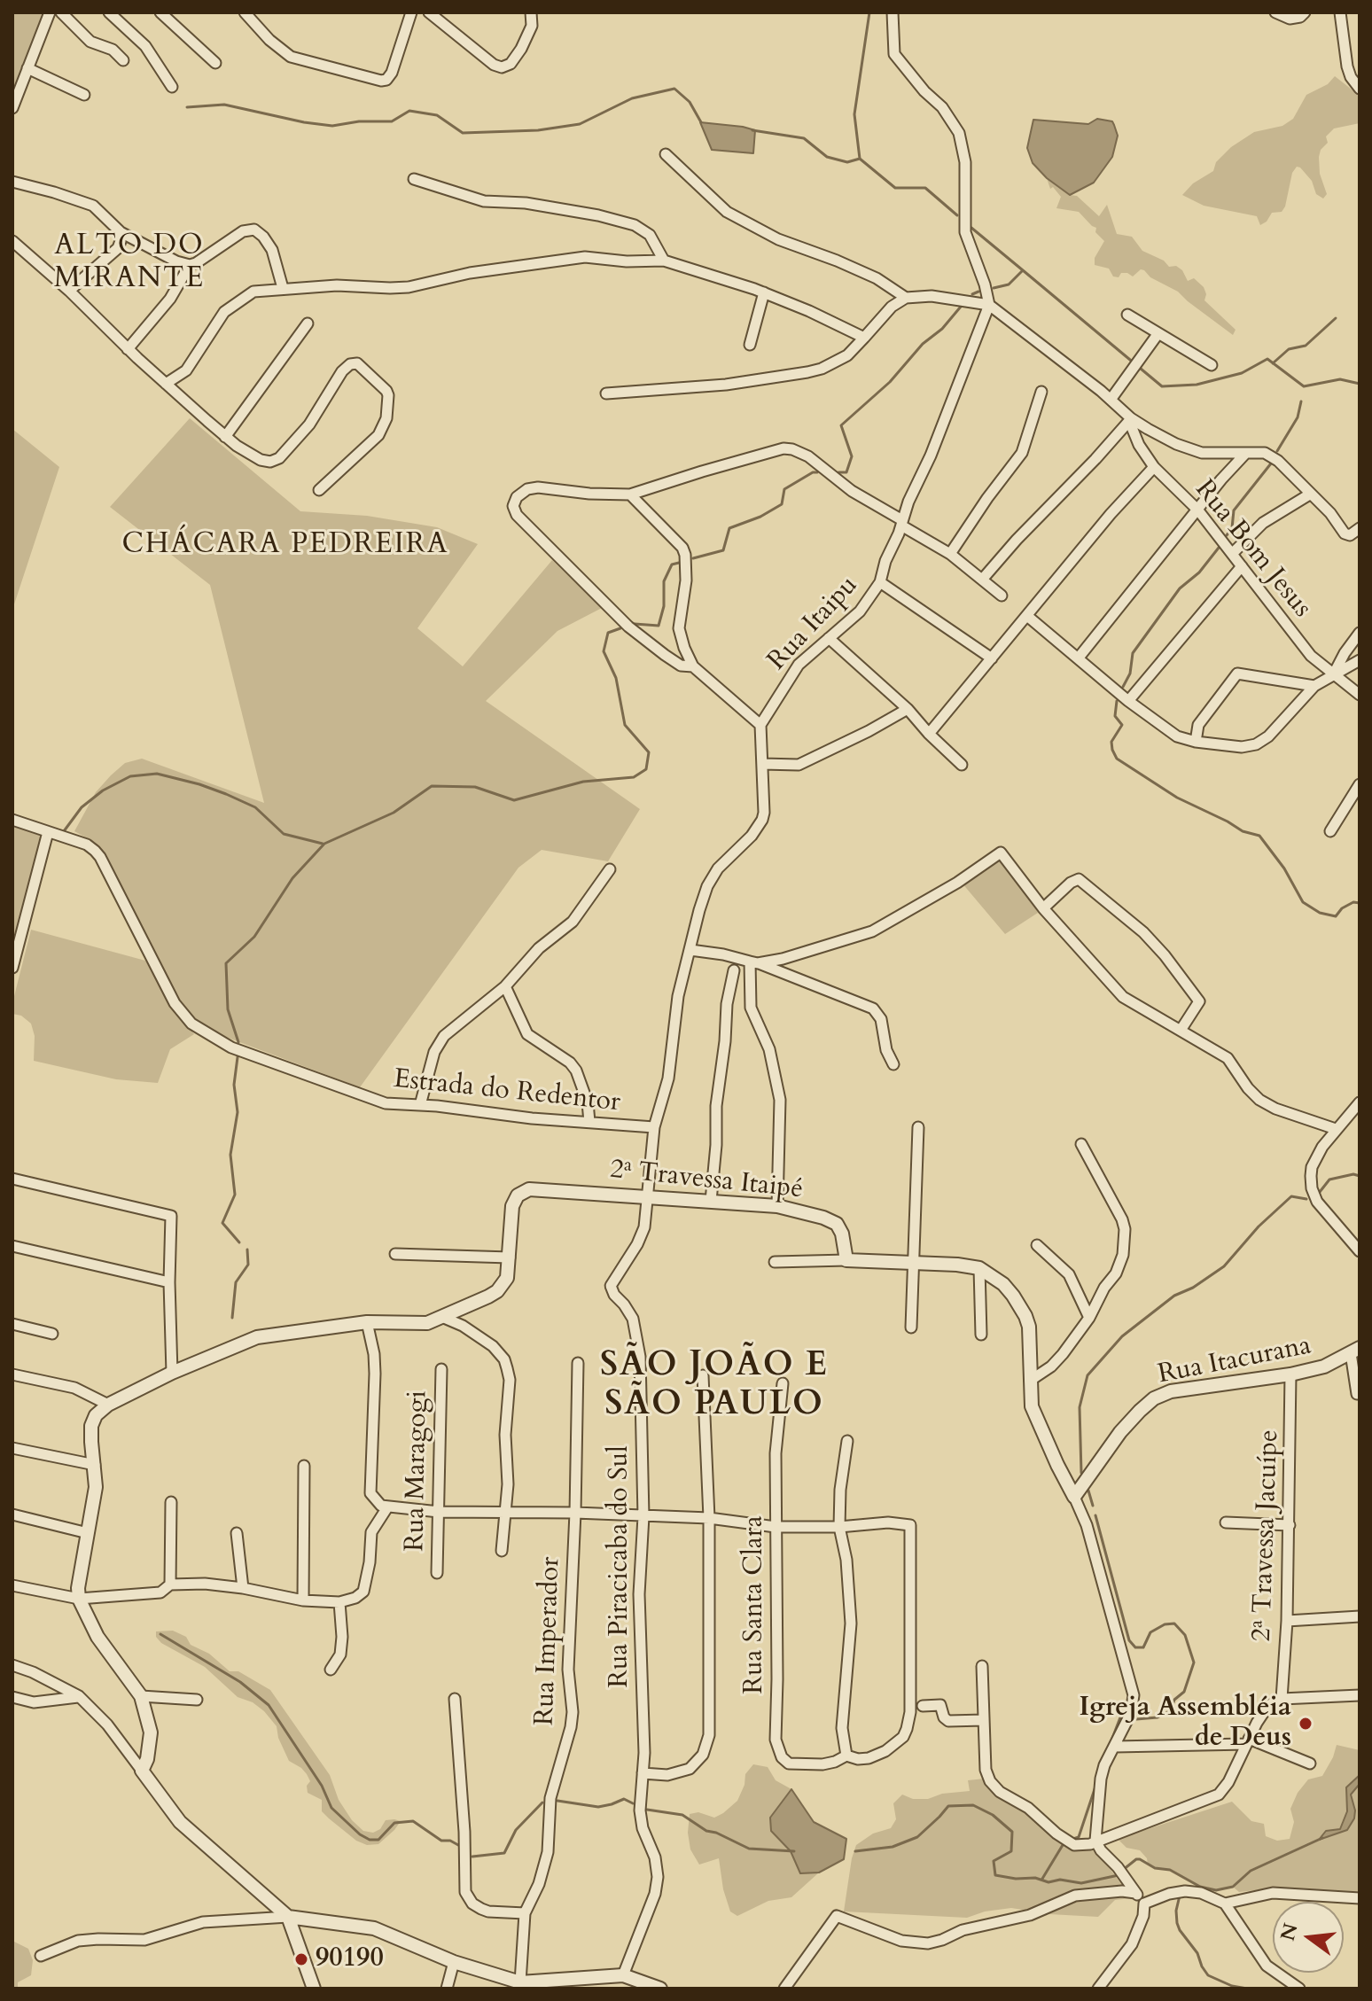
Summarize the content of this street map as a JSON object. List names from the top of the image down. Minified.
{"streets":{"street":["Rua Bom Jesus","Rua Itaipu","Estrada do Redentor","2ª Travessa Itaipé","Rua Itacurana","Rua Maragogi","2ª Travessa Jacuípe","Rua Piracicaba do Sul","Rua Santa Clara","Rua Imperador"]},"crossings":[["2ª Travessa Itaipé","Rua Piracicaba do Sul"],["Rua Itacurana","2ª Travessa Jacuípe"]],"districts":["ALTO DO MIRANTE","CHÁCARA PEDREIRA","SÃO JOÃO E SÃO PAULO"],"places":["Igreja Assembléia de Deus","90190"],"north":"left"}
